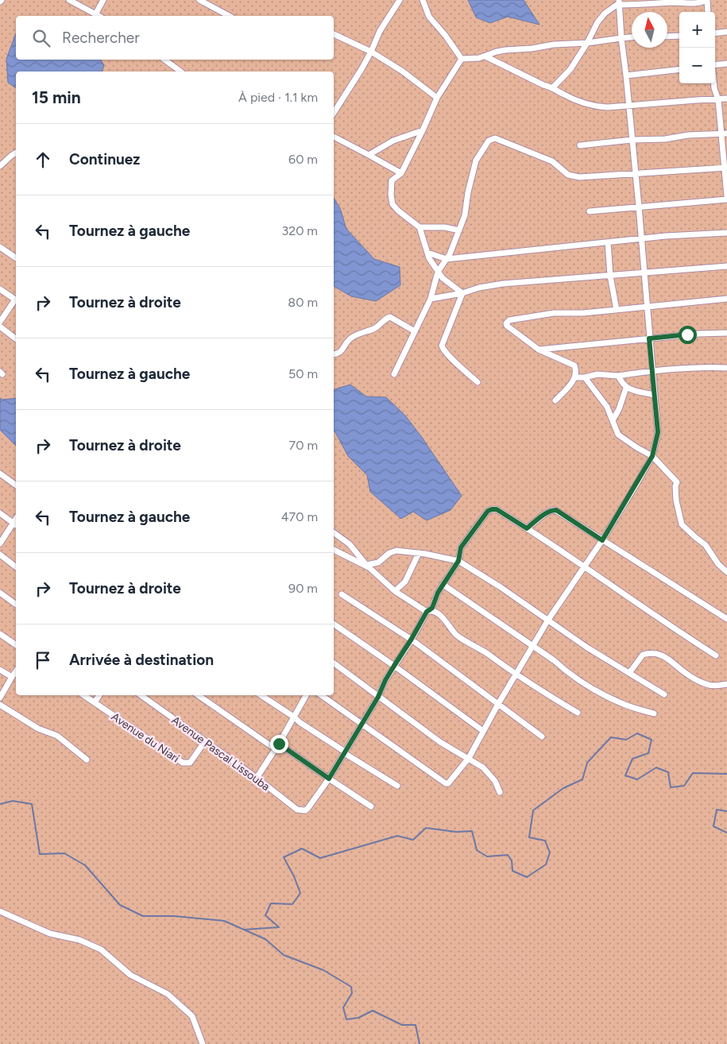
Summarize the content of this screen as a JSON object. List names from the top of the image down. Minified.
{"streets":{"street":["Avenue du Niari","Avenue Pascal Lissouba"]},"crossings":[["Avenue du Niari","Avenue Pascal Lissouba"]],"north":"top","page":{"map_buttons":["+","−"],"search":"Rechercher","heading":["15 min","À pied · 1.1 km"],"list":[["Continuez","60 m"],["Tournez à gauche","320 m"],["Tournez à droite","80 m"],["Tournez à gauche","50 m"],["Tournez à droite","70 m"],["Tournez à gauche","470 m"],["Tournez à droite","90 m"],"Arrivée à destination"]}}
